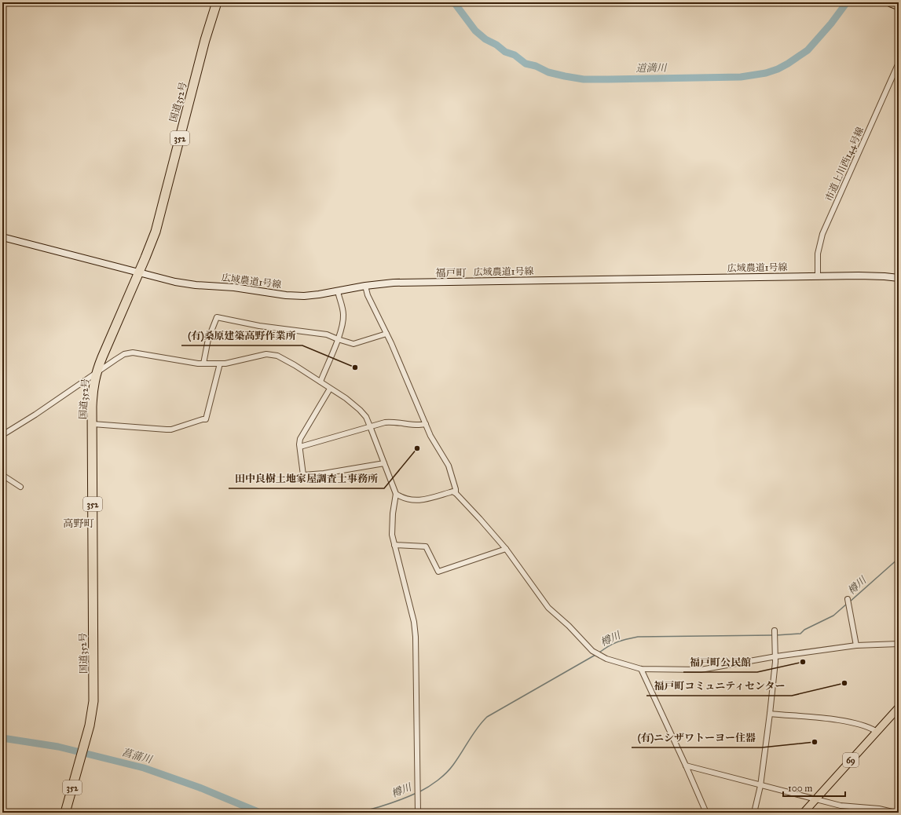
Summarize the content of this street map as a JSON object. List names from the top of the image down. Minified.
{"streets":{"highway":["国道352号","352"],"main road":["69"],"street":["市道上川西144号線","広域農道1号線"]},"crossings":[["国道352号","広域農道1号線"],["市道上川西144号線","広域農道1号線"]],"districts":["福戸町","高野町"],"water":["道満川","樽川","菖蒲川"],"places":["(有)桑原建築高野作業所","田中良樹土地家屋調査士事務所","福戸町公民館","福戸町コミュニティセンター","(有)ニシザワトーヨー住器"],"scale_bar":"100 m"}
